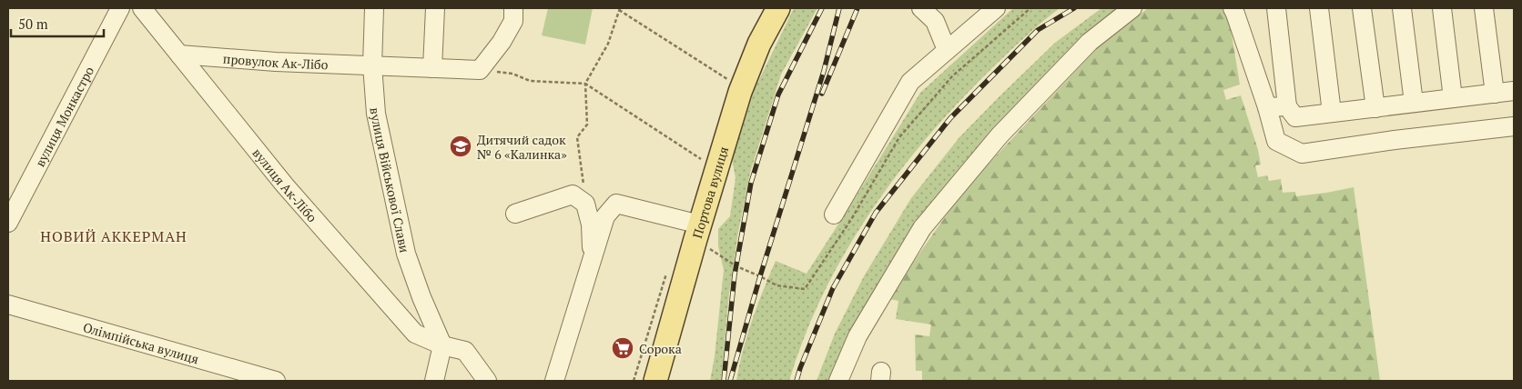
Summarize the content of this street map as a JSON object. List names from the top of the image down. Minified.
{"streets":{"main road":["Портова вулиця"],"street":["провулок Ак-Лібо","вулиця Монкастро","вулиця Військової Слави","вулиця Ак-Лібо","Олімпійська вулиця"]},"crossings":[["провулок Ак-Лібо","вулиця Військової Слави"],["провулок Ак-Лібо","вулиця Ак-Лібо"],["вулиця Військової Слави","вулиця Ак-Лібо"]],"districts":["НОВИЙ АККЕРМАН"],"places":{"school or university":["Дитячий садок № 6 «Калинка»"],"supermarket":["Сорока"]},"scale_bar":"50 m"}
